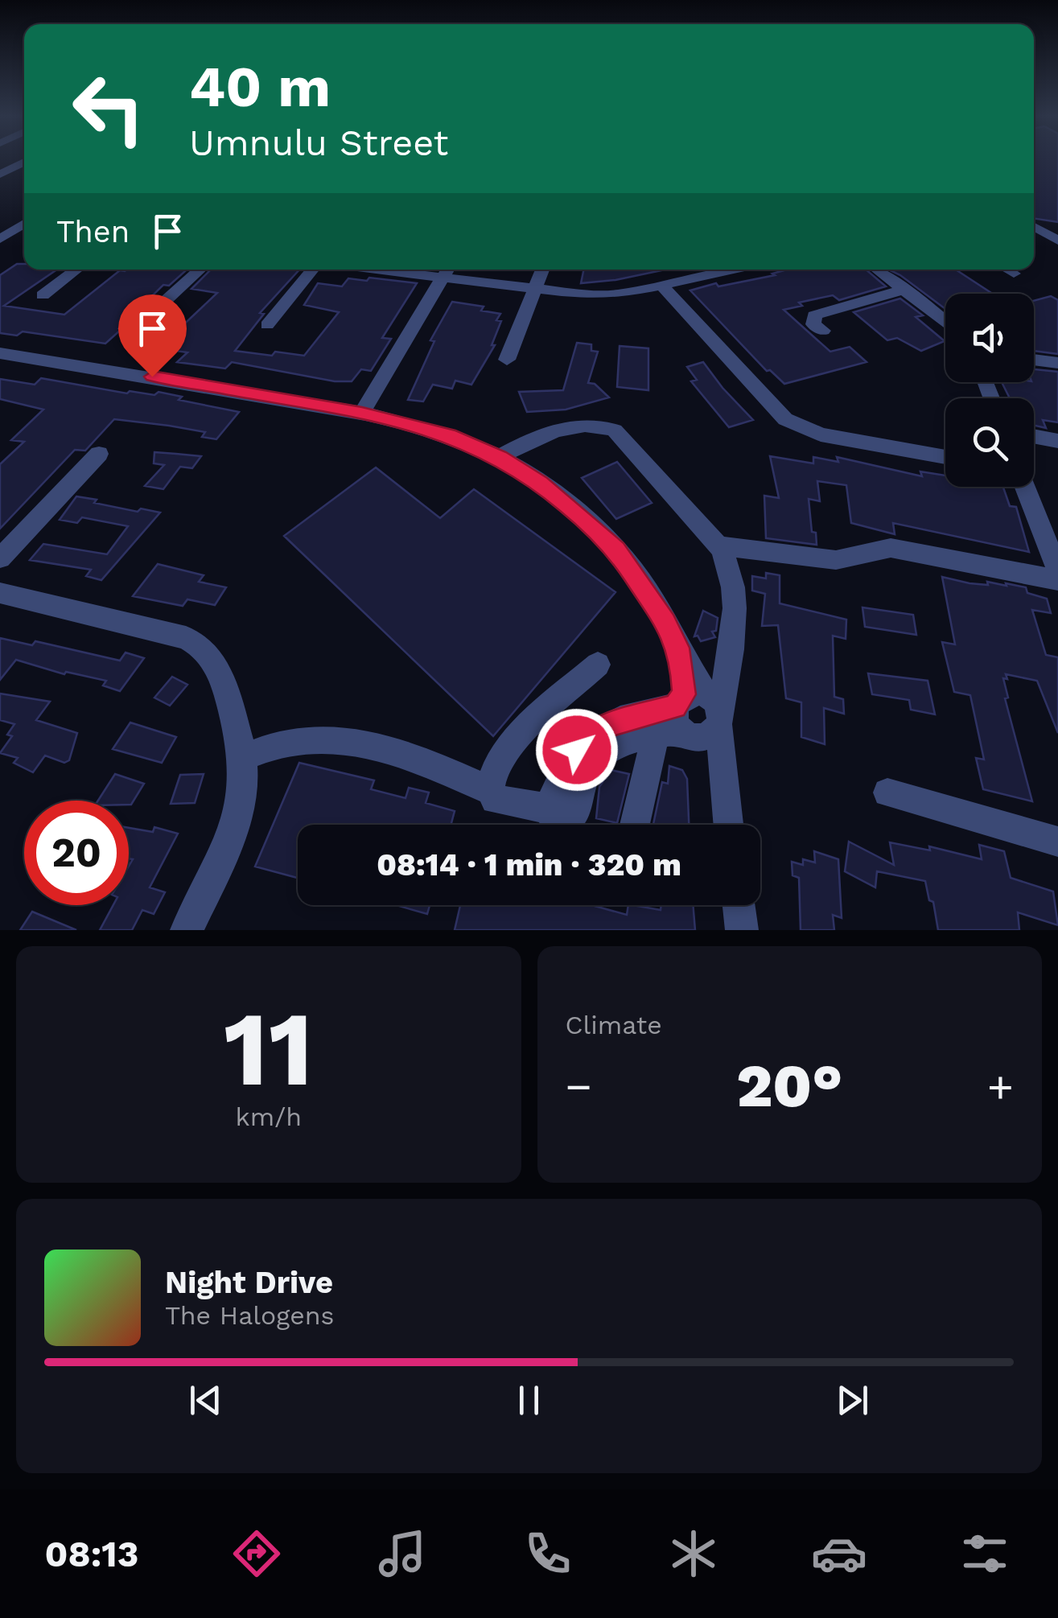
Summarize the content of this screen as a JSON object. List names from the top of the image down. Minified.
{"page":{"turn":["40 m","Umnulu Street"],"then":"Then","limit":"20","trip":"08:14 · 1 min · 320 m","tile":[["11","km/h"],"Climate"],"heat":["−","20°","+"],"song":["Night Drive","The Halogens"],"tabs":"08:13"}}
